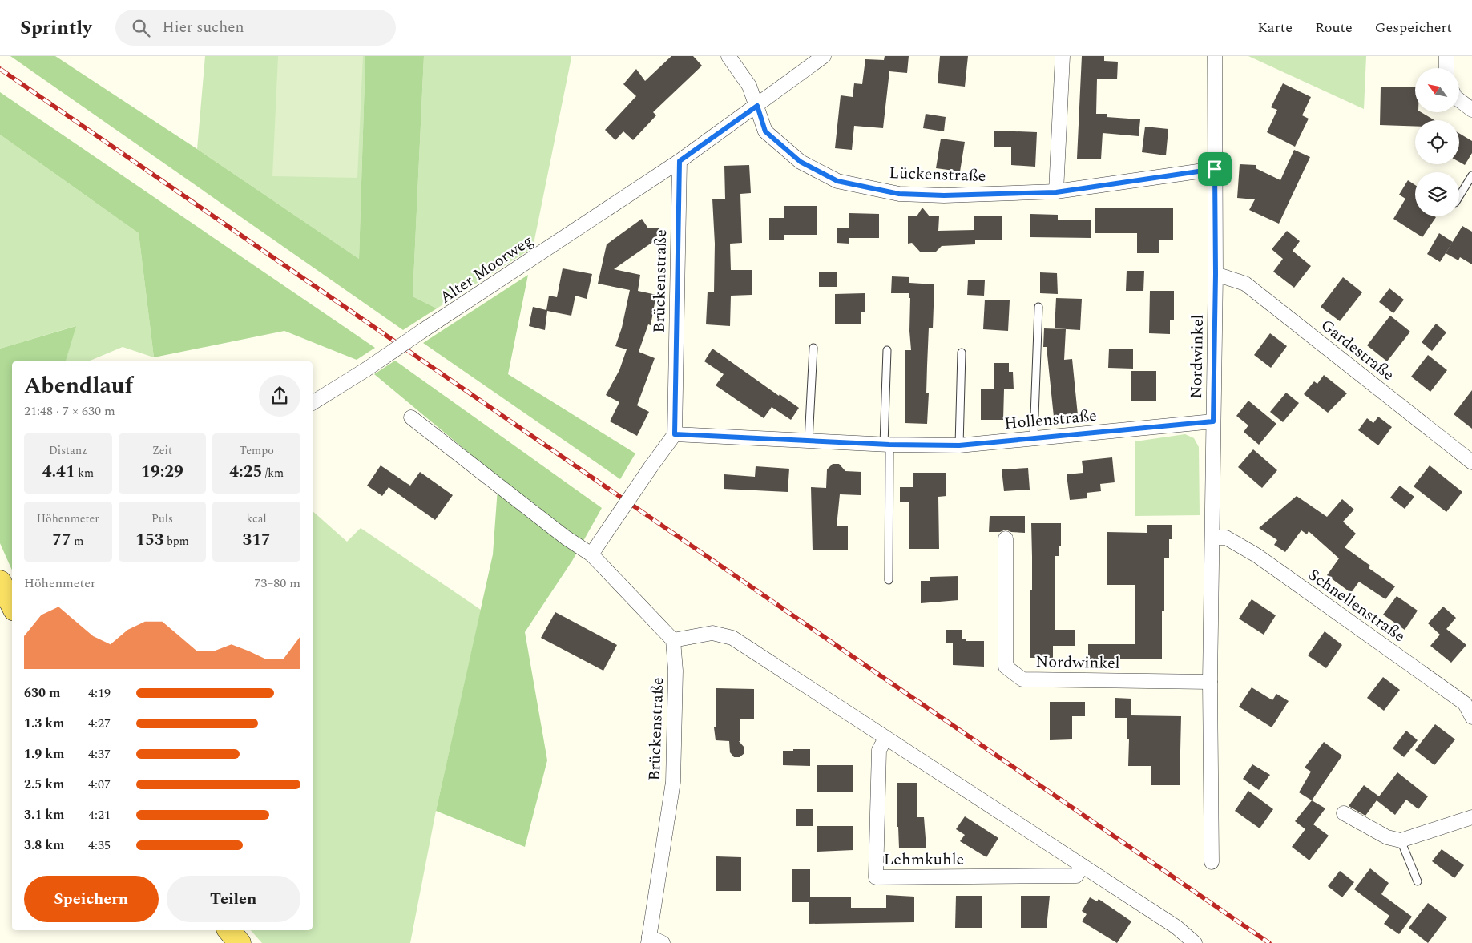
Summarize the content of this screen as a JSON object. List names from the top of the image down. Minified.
{"streets":{"street":["Lückenstraße","Alter Moorweg","Brückenstraße","Gardestraße","Nordwinkel","Hollenstraße","Schnellenstraße","Lehmkuhle"]},"crossings":[["Lückenstraße","Nordwinkel"],["Alter Moorweg","Brückenstraße"],["Brückenstraße","Hollenstraße"],["Gardestraße","Nordwinkel"],["Nordwinkel","Hollenstraße"],["Nordwinkel","Schnellenstraße"]],"north":"top left","page":{"header":"Sprintly","search":"Hier suchen","nav":["Karte","Route","Gespeichert"],"heading":["Abendlauf","21:48 · 7 × 630 m"],"stats":[["Distanz","4.41 km"],["Zeit","19:29"],["Tempo","4:25 /km"],["Höhenmeter","77 m"],["Puls","153 bpm"],["kcal","317"]],"chart":["Höhenmeter","73–80 m"],"list":[{"name":"630 m","note":"4:19"},{"name":"1.3 km","note":"4:27"},{"name":"1.9 km","note":"4:37"},{"name":"2.5 km","note":"4:07"},{"name":"3.1 km","note":"4:21"},{"name":"3.8 km","note":"4:35"}],"buttons":["Speichern","Teilen"]}}
